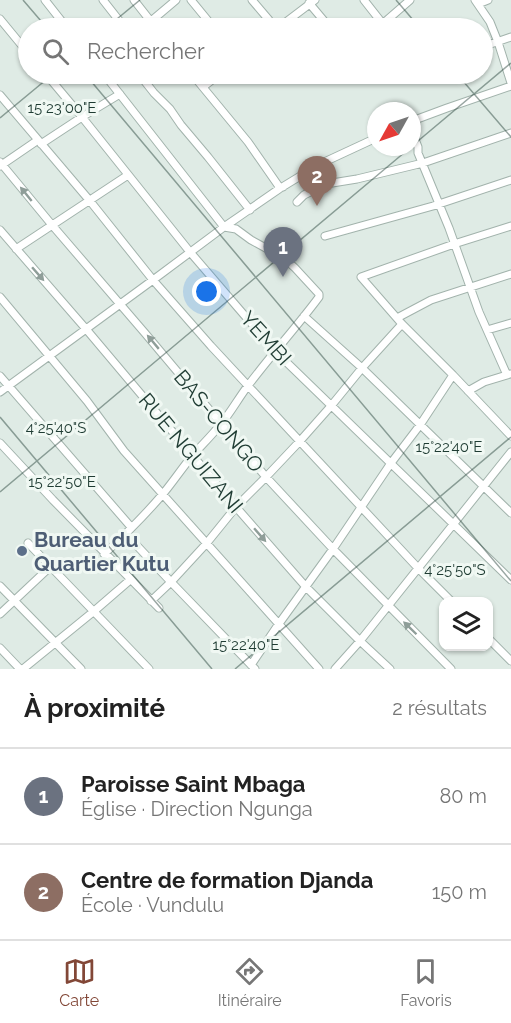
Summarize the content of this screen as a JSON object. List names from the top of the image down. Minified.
{"streets":{"street":["YEMBI","BAS-CONGO","RUE NGUIZANI"]},"places":["Bureau du Quartier Kutu"],"north":"bottom left","page":{"search":"Rechercher","pins":["2","1"],"heading":["À proximité","2 résultats"],"list":[{"mark":"1","name":"Paroisse Saint Mbaga","note":"Église · Direction Ngunga","value":"80 m"},{"mark":"2","name":"Centre de formation Djanda","note":"École · Vundulu","value":"150 m"}],"nav":["Carte","Itinéraire","Favoris"]},"coordinates":["15°23'00\"E","4°25'40\"S","15°22'40\"E","15°22'50\"E","4°25'50\"S"]}
